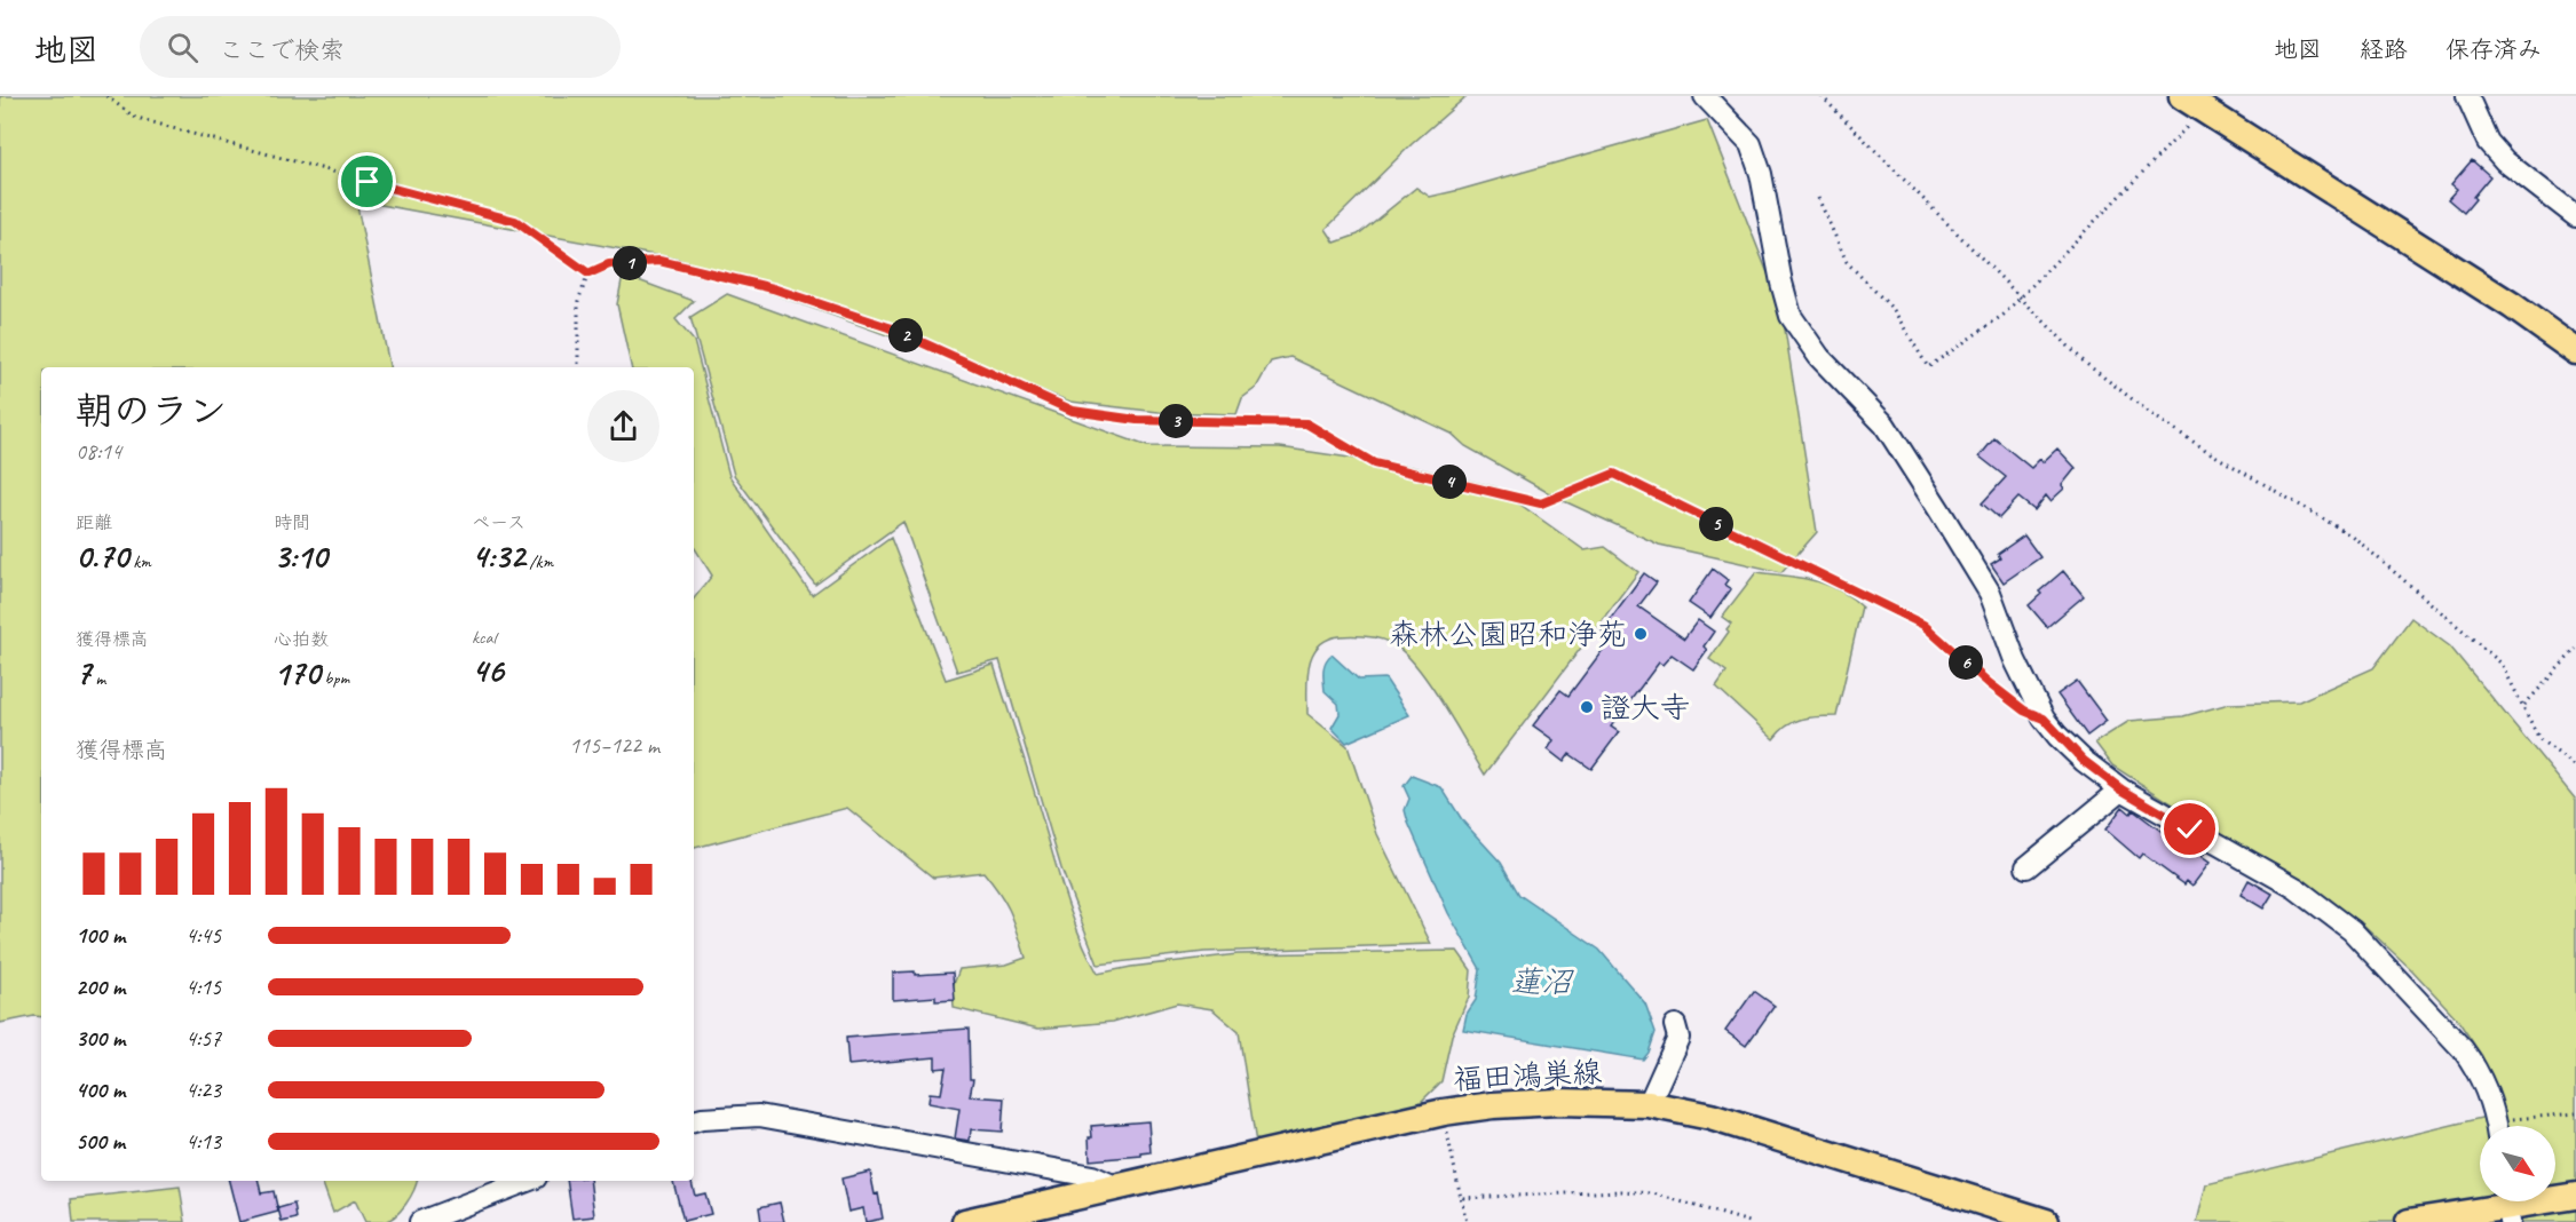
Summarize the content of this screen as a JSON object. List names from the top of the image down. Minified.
{"streets":{"main road":["福田鴻巣線"]},"water":["蓮沼"],"places":["森林公園昭和浄苑","證大寺"],"north":"bottom right","page":{"header":"地図","search":"ここで検索","nav":["地図","経路","保存済み"],"pins":["1","2","3","4","5","6"],"heading":["朝のラン","08:14"],"stats":[["距離","0.70 km"],["時間","3:10"],["ペース","4:32 /km"],["獲得標高","7 m"],["心拍数","170 bpm"],["kcal","46"]],"chart":["獲得標高","115–122 m"],"list":[{"name":"100 m","note":"4:45"},{"name":"200 m","note":"4:15"},{"name":"300 m","note":"4:57"},{"name":"400 m","note":"4:23"},{"name":"500 m","note":"4:13"}]}}
